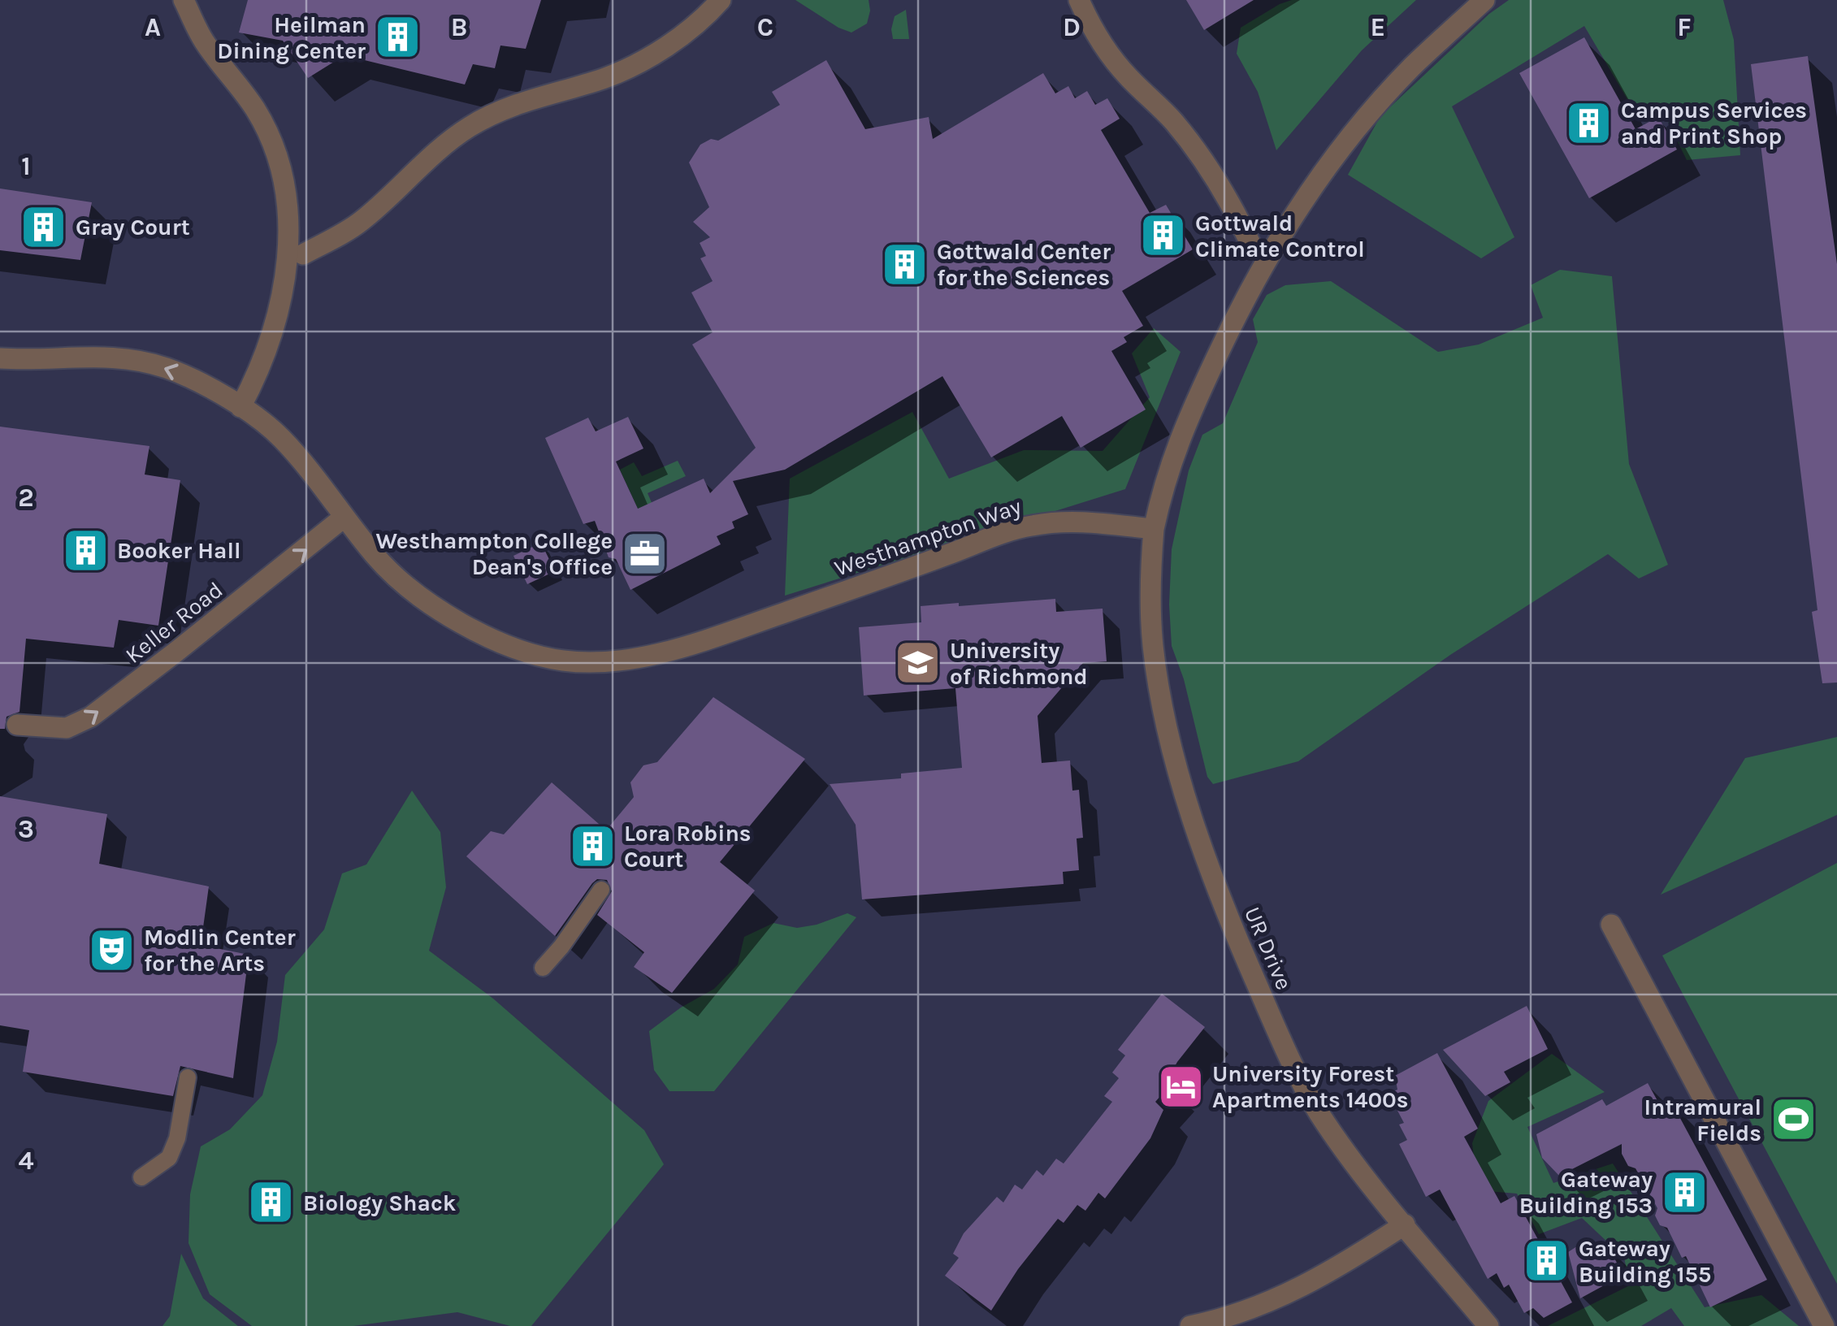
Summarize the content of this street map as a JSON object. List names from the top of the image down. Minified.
{"streets":{"street":["Westhampton Way","Keller Road","UR Drive"]},"crossings":[["Westhampton Way","Keller Road"],["Westhampton Way","UR Drive"]],"one_way":["Keller Road"],"places":{"building":["Heilman Dining Center","Campus Services and Print Shop","Gray Court","Gottwald Climate Control","Gottwald Center for the Sciences","Booker Hall","Lora Robins Court","Gateway Building 153","Biology Shack","Gateway Building 155"],"office":["Westhampton College Dean's Office"],"school or university":["University of Richmond"],"theatre":["Modlin Center for the Arts"],"hotel":["University Forest Apartments 1400s"],"sports":["Intramural Fields"]},"grid":{"columns":["A","B","C","D","E","F"],"rows":["1","2","3","4"]}}
